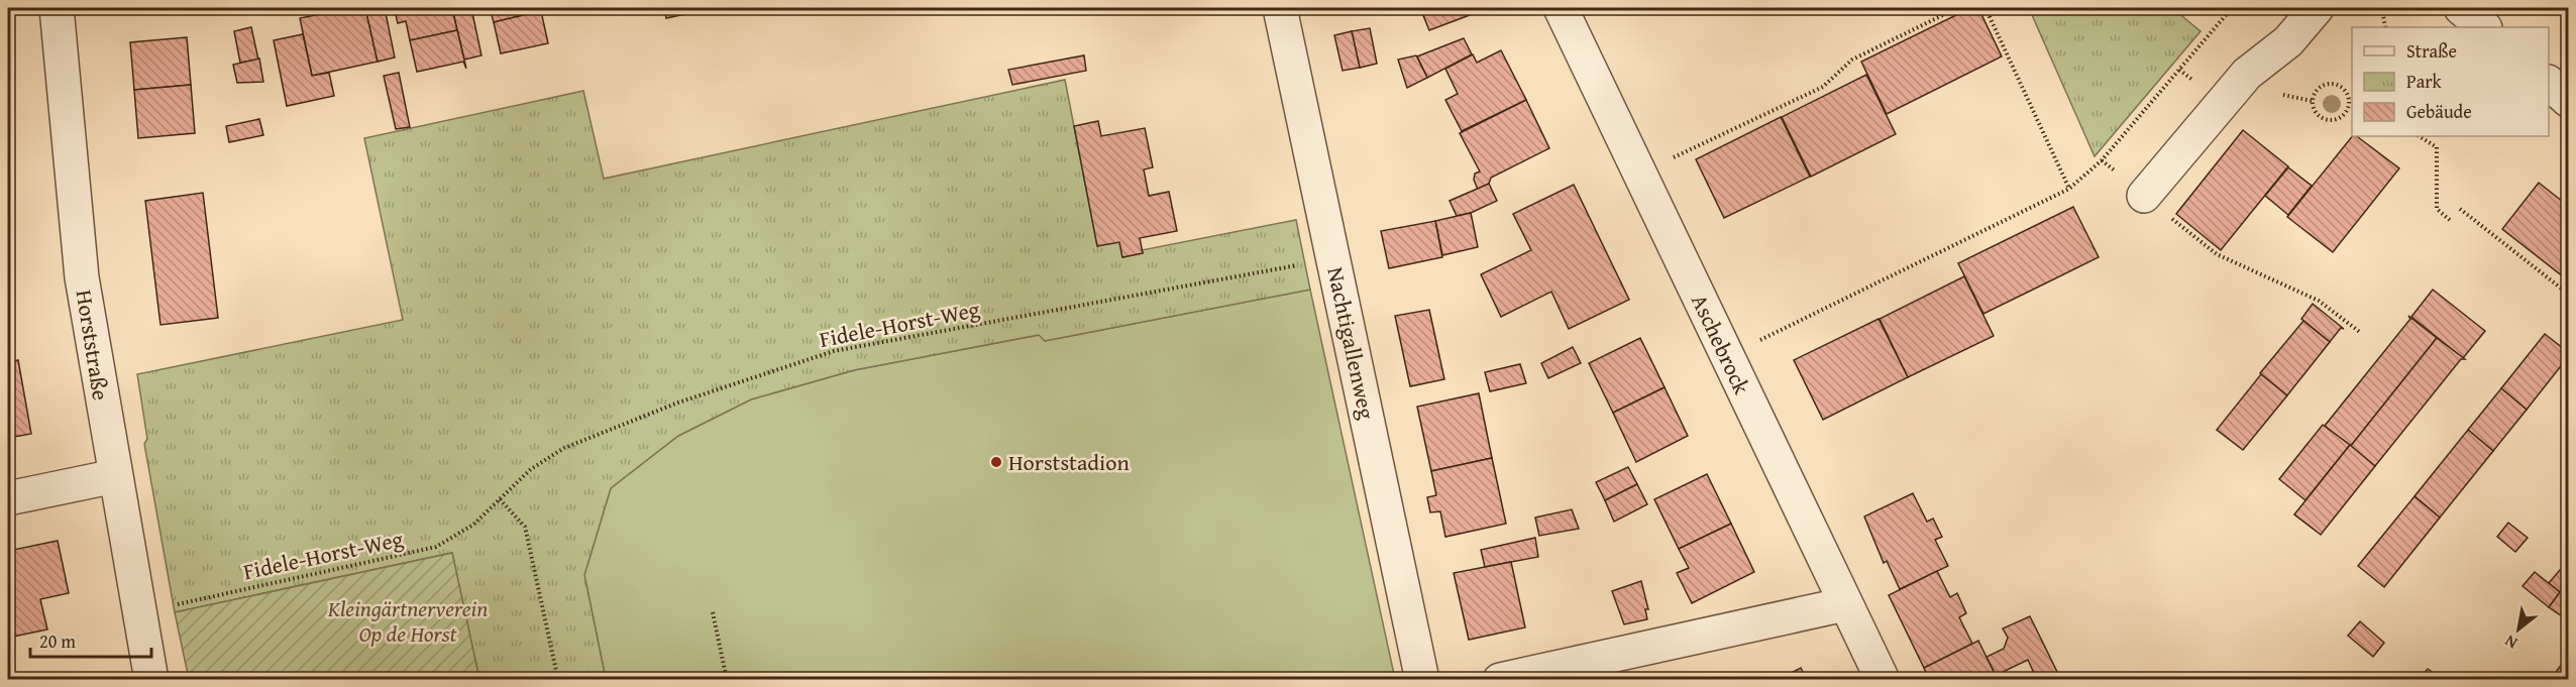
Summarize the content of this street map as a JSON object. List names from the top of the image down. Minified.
{"streets":{"street":["Nachtigallenweg","Aschebrock","Horststraße"],"path":["Fidele-Horst-Weg"]},"crossings":[["Fidele-Horst-Weg","Nachtigallenweg"],["Fidele-Horst-Weg","Horststraße"]],"parks":["Kleingärtnerverein Op de Horst"],"places":["Horststadion"],"legend":["Straße","Park","Gebäude"],"scale_bar":"20 m","north":"bottom left"}
